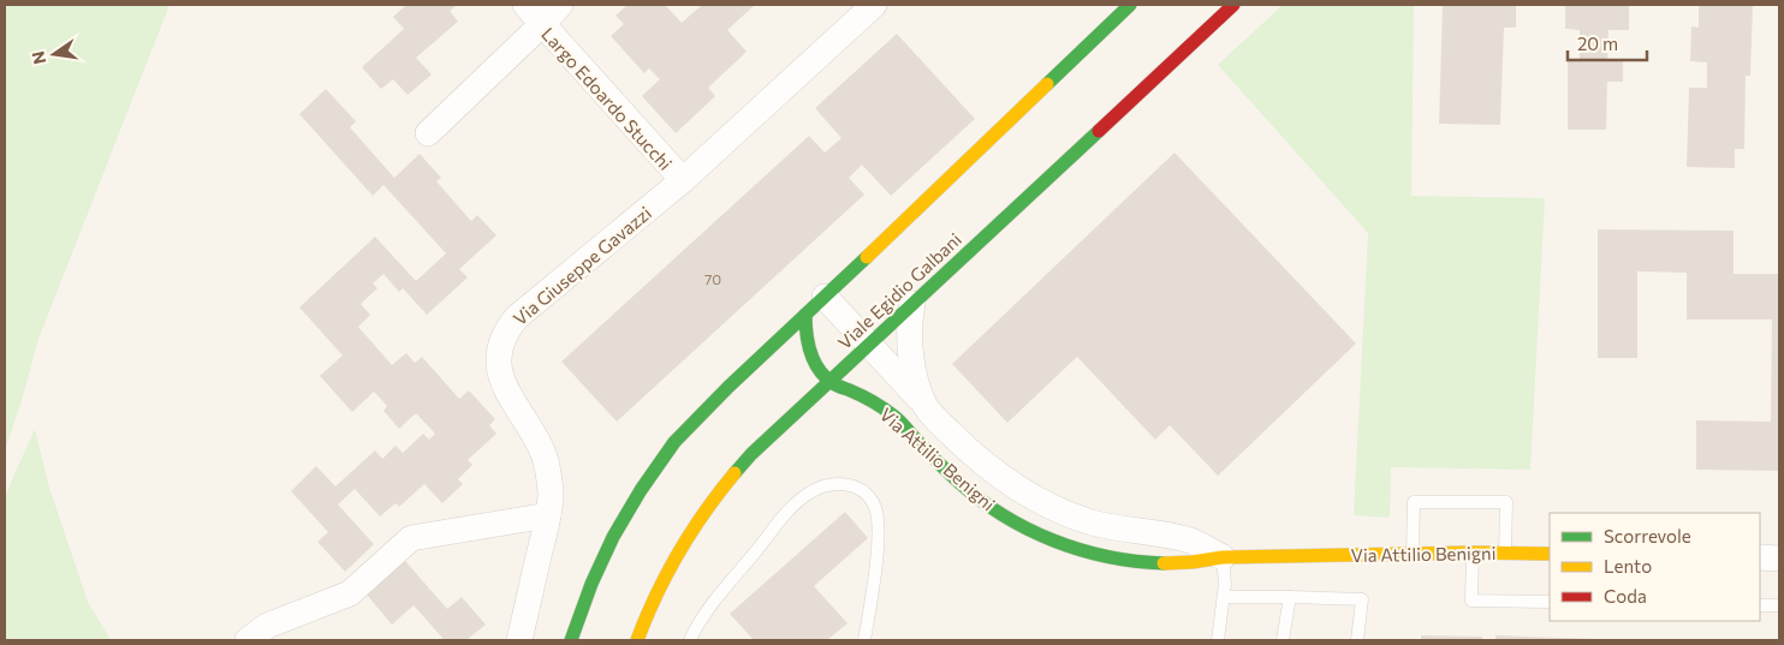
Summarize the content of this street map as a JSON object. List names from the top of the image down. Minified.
{"streets":{"main road":["Viale Egidio Galbani","Via Attilio Benigni"],"street":["Largo Edoardo Stucchi","Via Giuseppe Gavazzi"]},"crossings":[["Largo Edoardo Stucchi","Via Giuseppe Gavazzi"],["Viale Egidio Galbani","Via Attilio Benigni"]],"house_numbers":["70"],"legend":["Scorrevole","Lento","Coda"],"scale_bar":"20 m","north":"left"}
